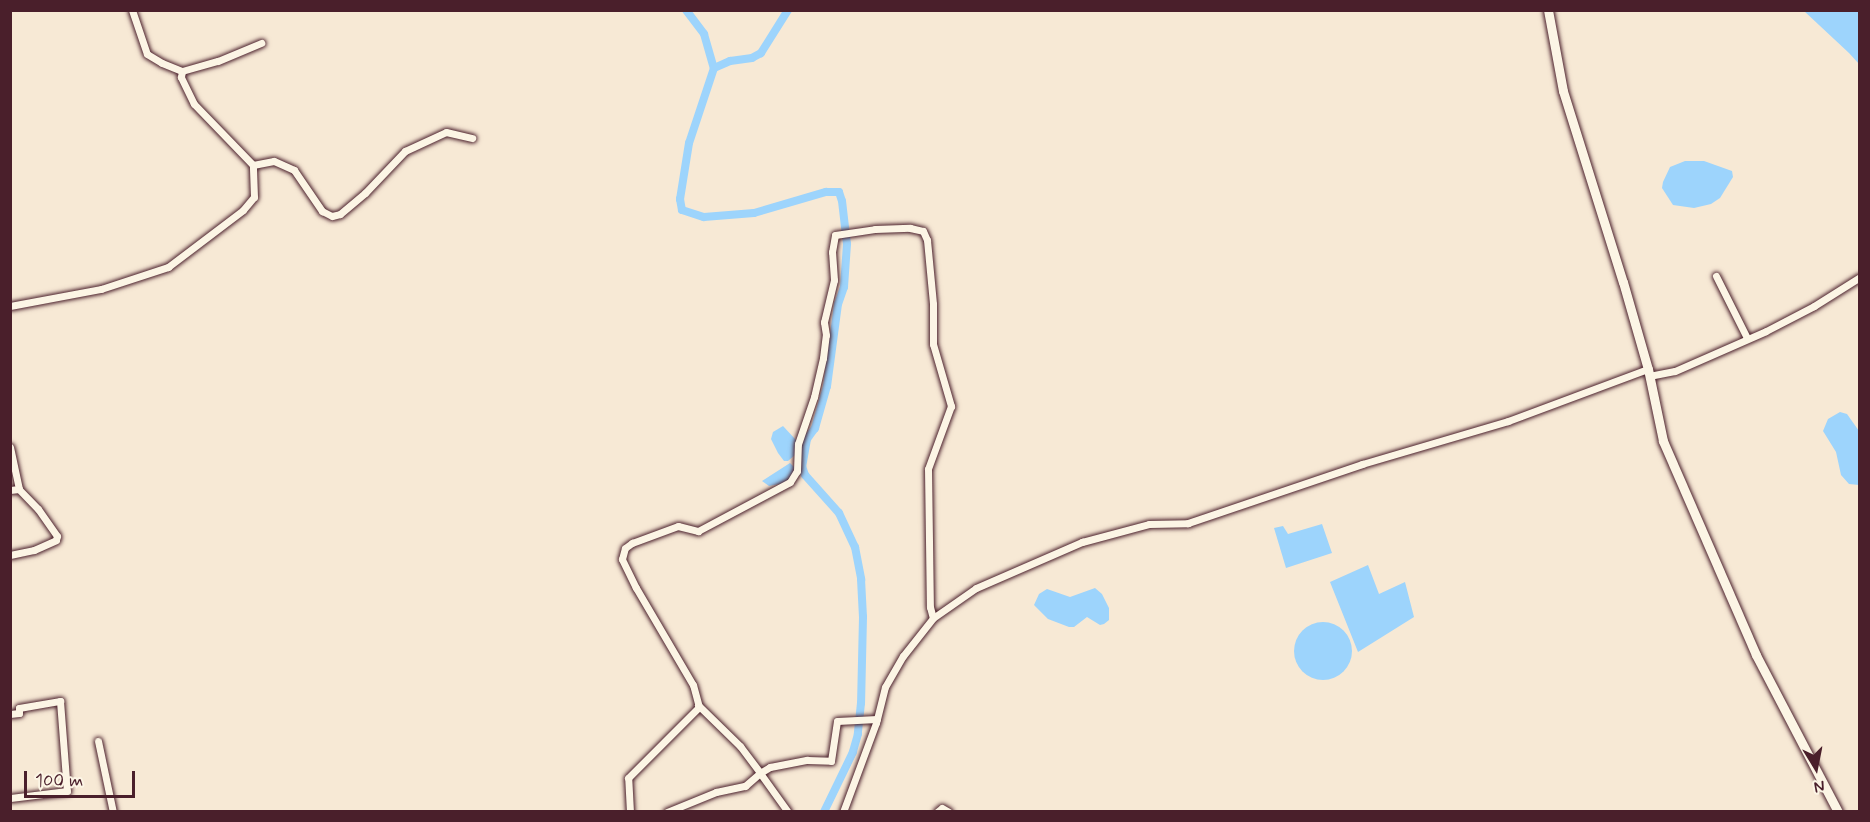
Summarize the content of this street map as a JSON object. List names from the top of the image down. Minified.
{"scale_bar":"100 m","north":"bottom"}
